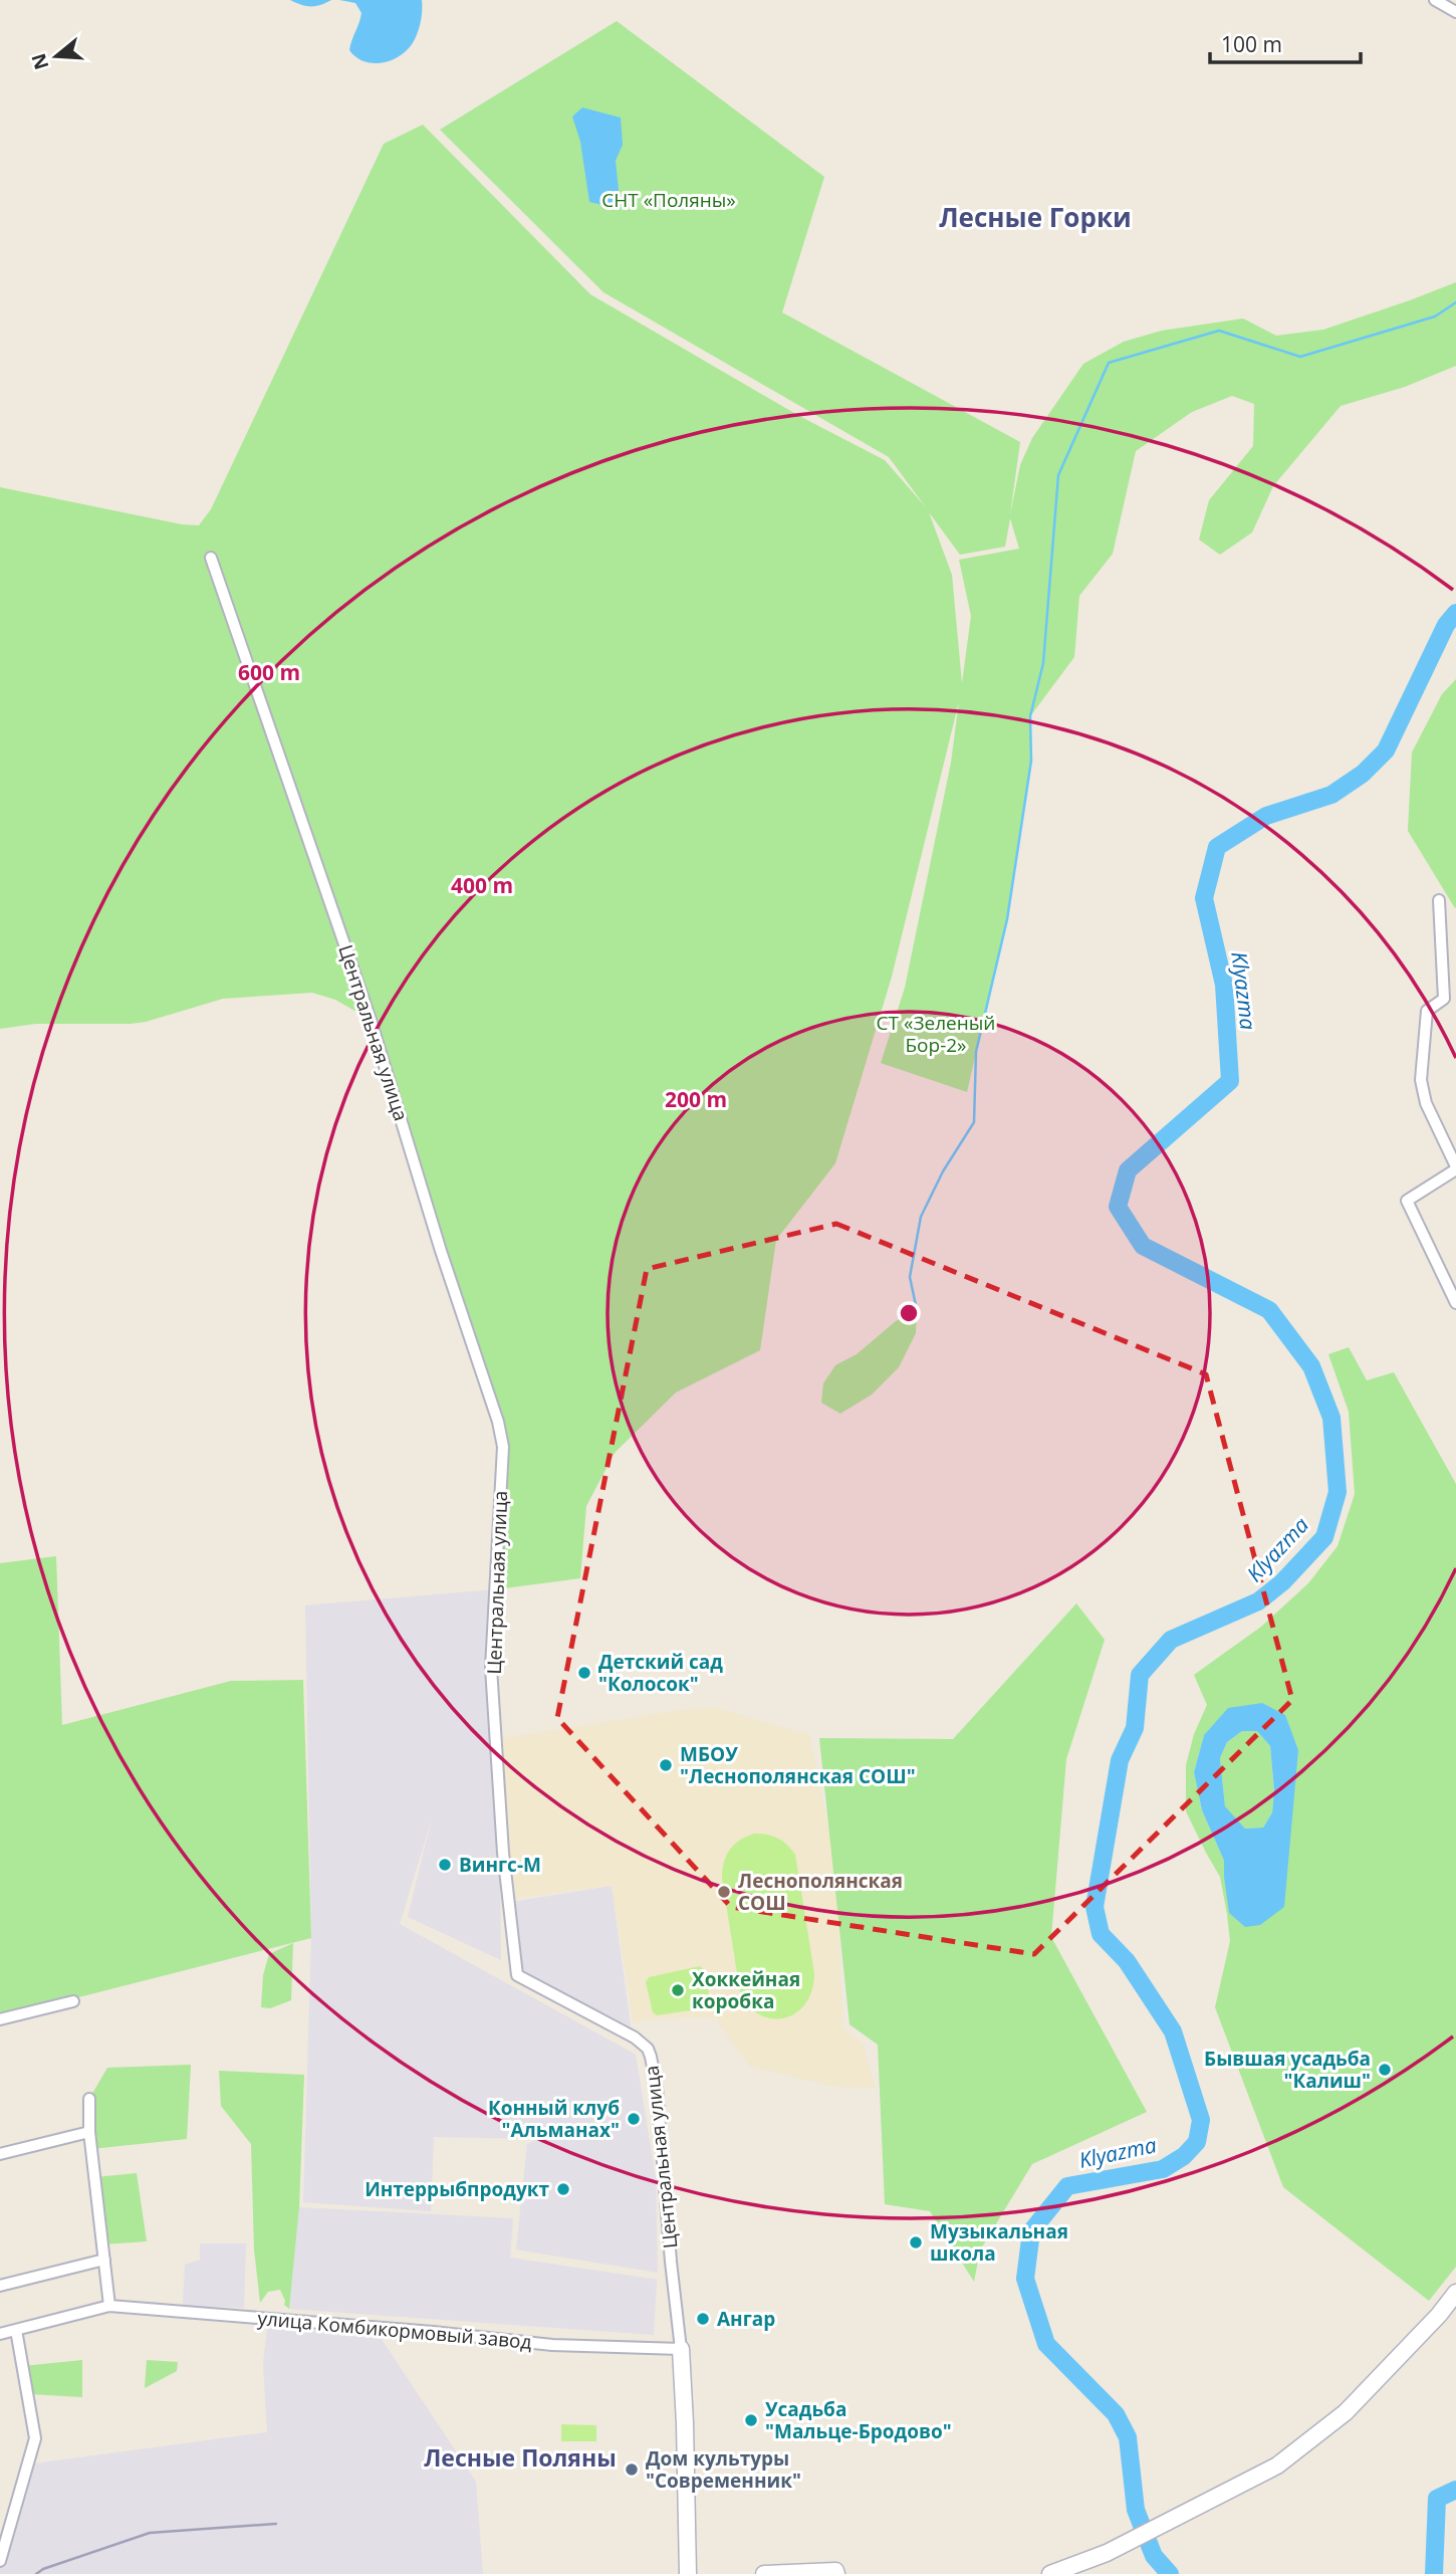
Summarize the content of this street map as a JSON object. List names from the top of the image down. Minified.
{"streets":{"main road":["Центральная улица"],"street":["улица Комбикормовый завод"]},"crossings":[["Центральная улица","улица Комбикормовый завод"]],"districts":["Лесные Горки","Лесные Поляны"],"water":["Klyazma"],"parks":["СНТ «Поляны»","СТ «Зеленый Бор-2»"],"places":["Детский сад \"Колосок\"","МБОУ \"Леснополянская СОШ\"","Вингс-М","Леснополянская СОШ","Хоккейная коробка","Бывшая усадьба \"Калиш\"","Конный клуб \"Альманах\"","Интеррыбпродукт","Музыкальная школа","Ангар","Усадьба \"Мальце-Бродово\"","Дом культуры \"Современник\""],"scale_bar":"100 m","north":"left","rings":["600 m","400 m","200 m"]}
